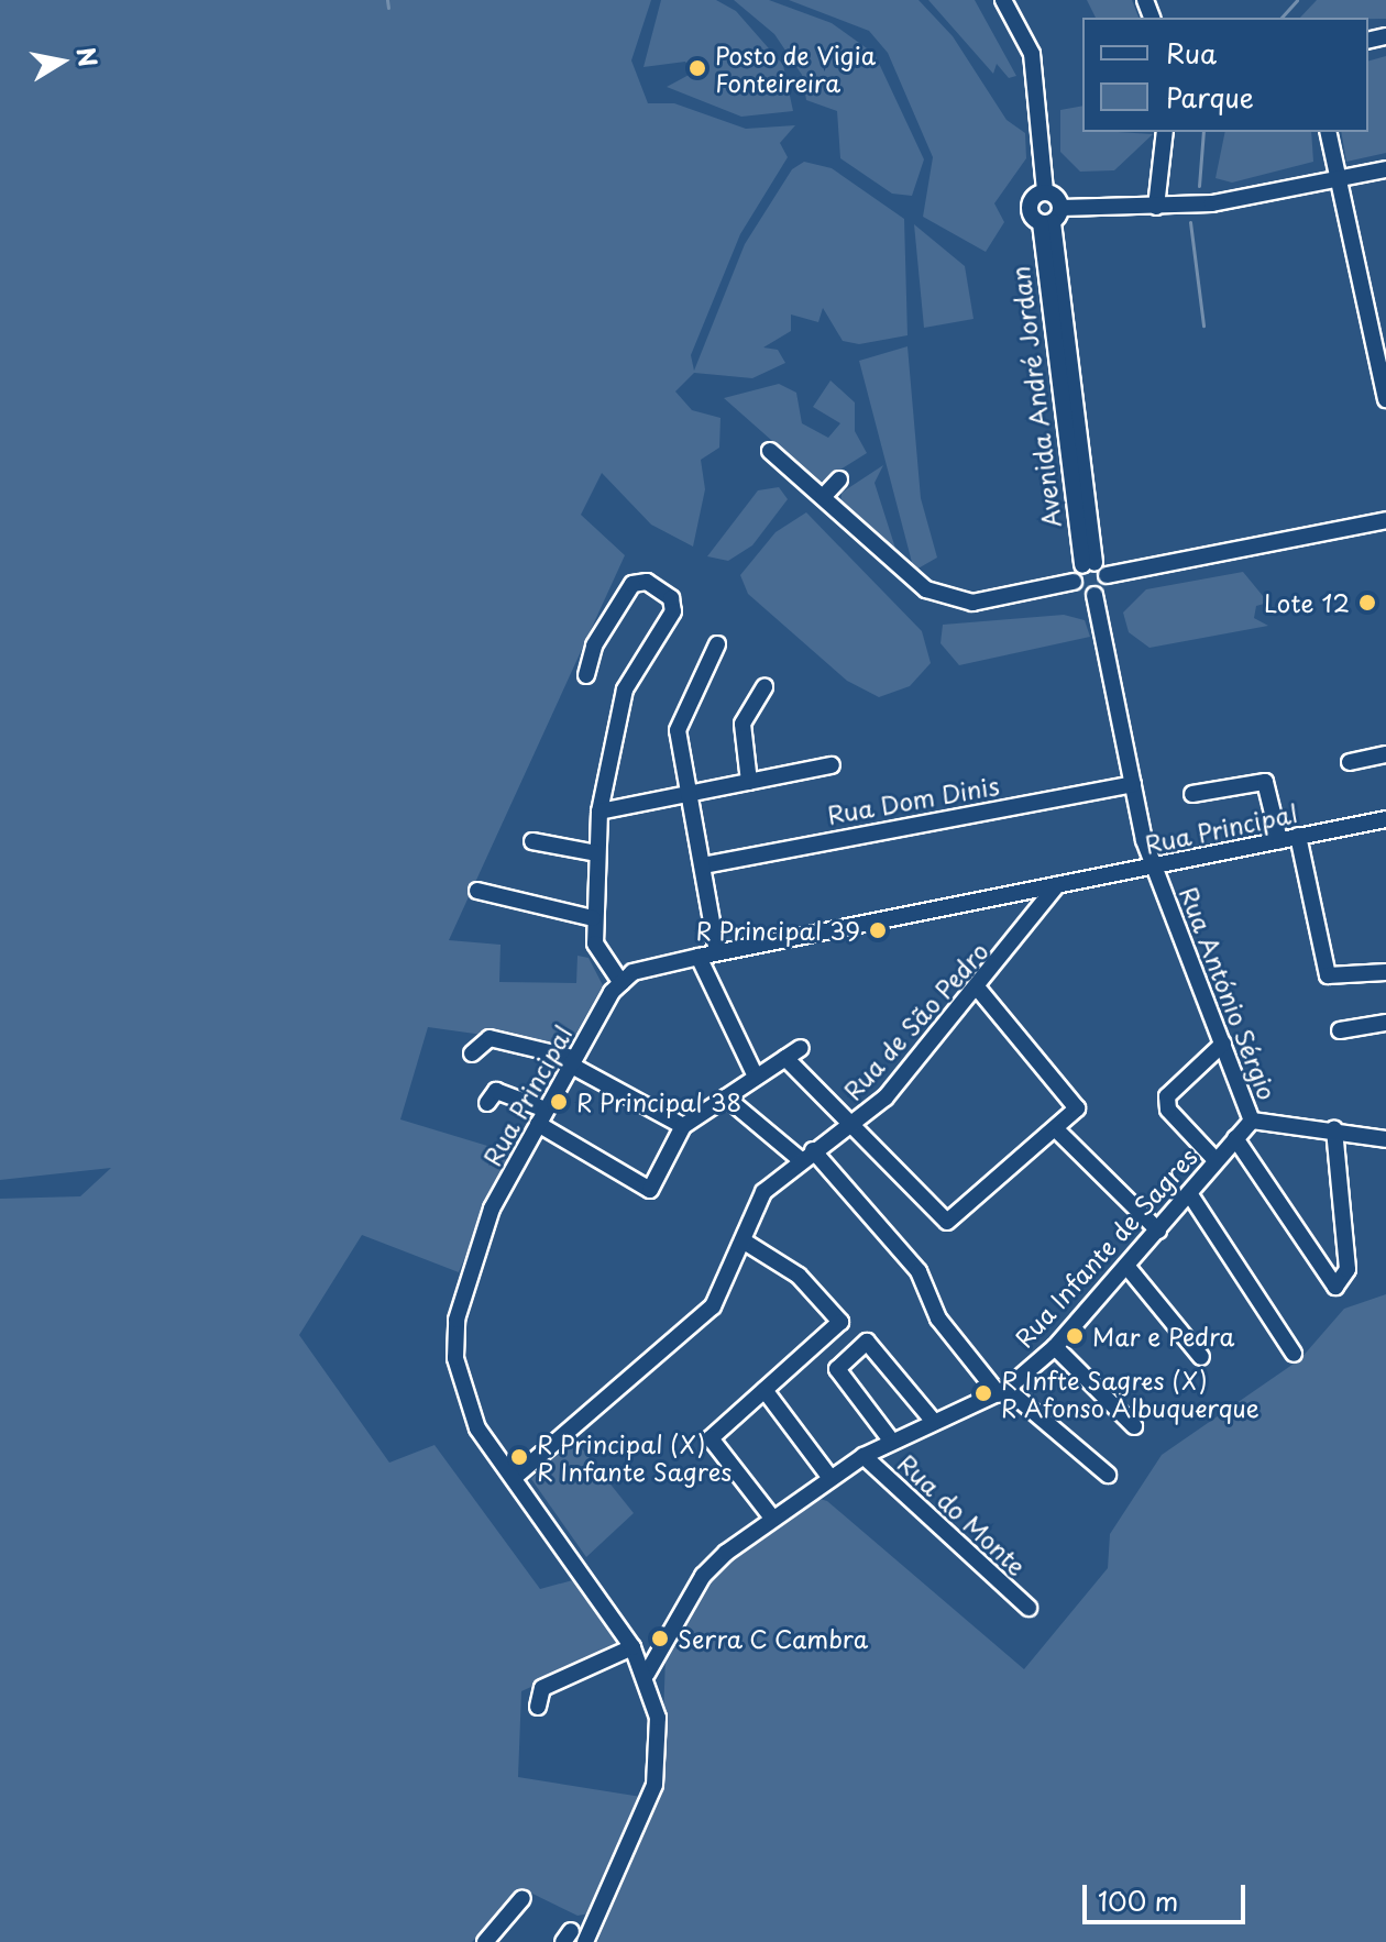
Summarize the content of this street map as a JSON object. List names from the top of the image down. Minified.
{"streets":{"street":["Avenida André Jordan","Rua Dom Dinis","Rua Principal","Rua António Sérgio","Rua de São Pedro","Rua Infante de Sagres","Rua do Monte"]},"crossings":[["Rua Dom Dinis","Rua António Sérgio"],["Rua Principal","Rua António Sérgio"],["Rua Principal","Rua de São Pedro"],["Rua Principal","Rua Infante de Sagres"],["Rua António Sérgio","Rua Infante de Sagres"],["Rua Infante de Sagres","Rua do Monte"]],"places":["Posto de Vigia Fonteireira","Lote 12","R Principal 39","R Principal 38","Mar e Pedra","R Infte Sagres (X) R Afonso Albuquerque","R Principal (X) R Infante Sagres","Serra C Cambra"],"legend":["Rua","Parque"],"scale_bar":"100 m","north":"right"}
